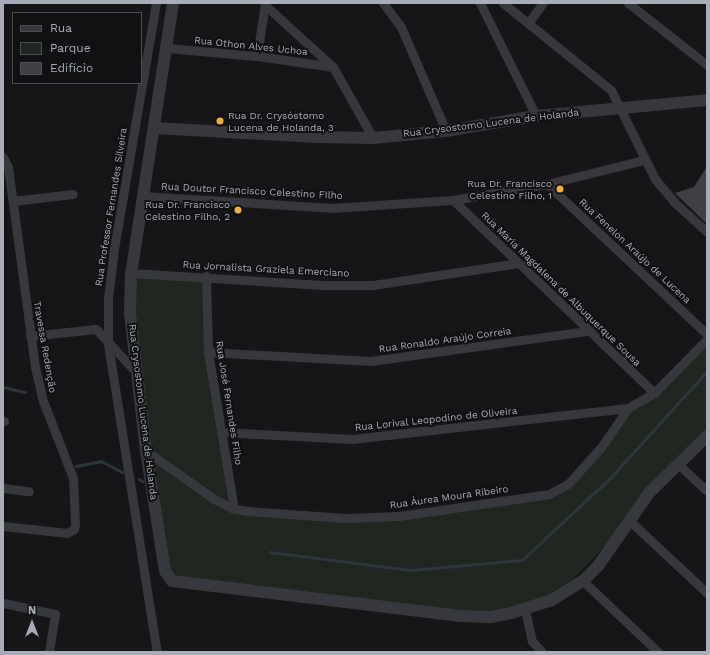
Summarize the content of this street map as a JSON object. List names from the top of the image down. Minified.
{"streets":{"street":["Rua Othon Alves Uchoa","Rua Crysostomo Lucena de Holanda","Rua Doutor Francisco Celestino FIlho","Rua Professor Fernandes Silveira","Rua Fenelon Araújo de Lucena","Rua Jornalista Graziela Emerciano","Rua Maria Magdalena de Albuquerque Sousa","Rua Ronaldo Araújo Correia","Travessa Redenção","Rua José Fernandes Filho","Rua Lorival Leopodino de Oliveira","Rua Áurea Moura Ribeiro"]},"crossings":[["Rua Othon Alves Uchoa","Rua Crysostomo Lucena de Holanda"],["Rua Crysostomo Lucena de Holanda","Rua Doutor Francisco Celestino FIlho"],["Rua Crysostomo Lucena de Holanda","Rua Jornalista Graziela Emerciano"],["Rua Crysostomo Lucena de Holanda","Rua Áurea Moura Ribeiro"],["Rua Doutor Francisco Celestino FIlho","Rua Fenelon Araújo de Lucena"],["Rua Doutor Francisco Celestino FIlho","Rua Maria Magdalena de Albuquerque Sousa"],["Rua Jornalista Graziela Emerciano","Rua Maria Magdalena de Albuquerque Sousa"],["Rua Jornalista Graziela Emerciano","Rua José Fernandes Filho"],["Rua Maria Magdalena de Albuquerque Sousa","Rua Ronaldo Araújo Correia"],["Rua Maria Magdalena de Albuquerque Sousa","Rua Áurea Moura Ribeiro"],["Rua Ronaldo Araújo Correia","Rua José Fernandes Filho"],["Rua José Fernandes Filho","Rua Lorival Leopodino de Oliveira"],["Rua José Fernandes Filho","Rua Áurea Moura Ribeiro"],["Rua Lorival Leopodino de Oliveira","Rua Áurea Moura Ribeiro"]],"places":["Rua Dr. Crysóstomo Lucena de Holanda, 3","Rua Dr. Francisco Celestino Filho, 1","Rua Dr. Francisco Celestino Filho, 2"],"legend":["Rua","Parque","Edifício"],"north":"top"}
